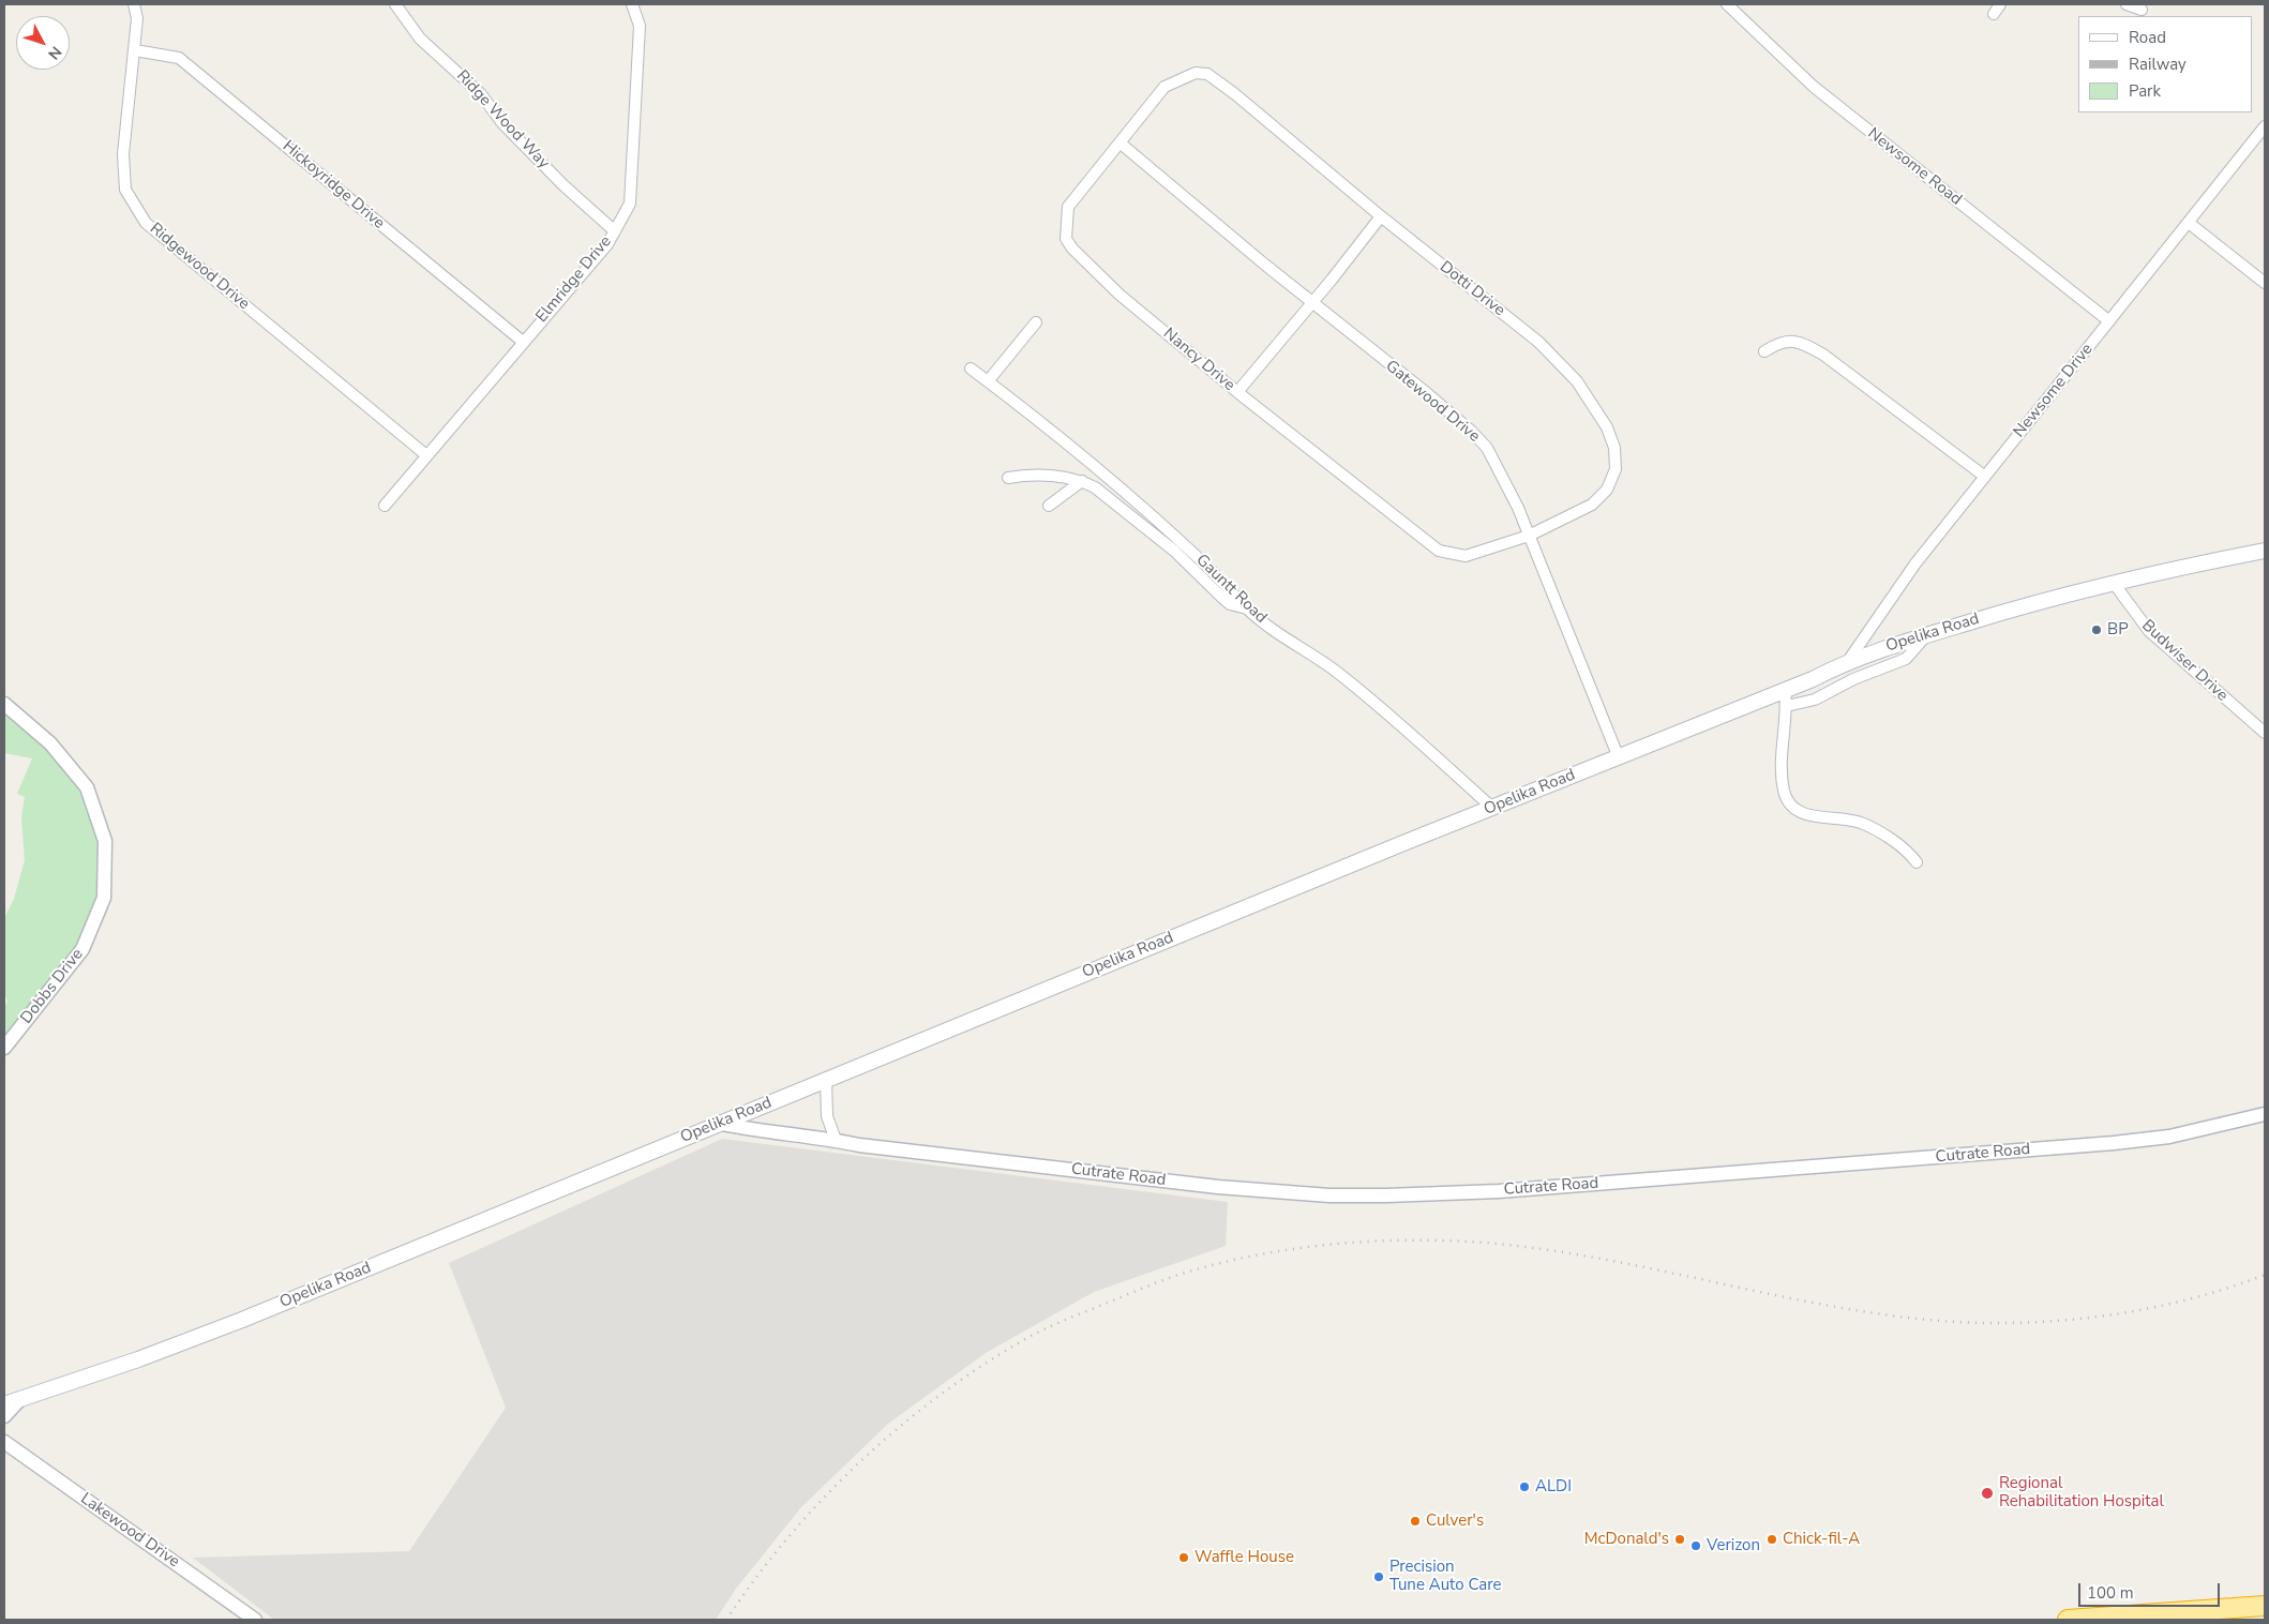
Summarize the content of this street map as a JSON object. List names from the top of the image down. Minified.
{"streets":{"main road":["Opelika Road"],"street":["Ridge Wood Way","Newsome Road","Hickoyridge Drive","Ridgewood Drive","Elmridge Drive","Dotti Drive","Nancy Drive","Newsome Drive","Gatewood Drive","Gauntt Road","Budwiser Drive","Dobbs Drive","Cutrate Road","Lakewood Drive"]},"crossings":[["Ridge Wood Way","Elmridge Drive"],["Newsome Road","Newsome Drive"],["Hickoyridge Drive","Ridgewood Drive"],["Hickoyridge Drive","Elmridge Drive"],["Ridgewood Drive","Elmridge Drive"],["Dotti Drive","Nancy Drive"],["Dotti Drive","Gatewood Drive"],["Nancy Drive","Gatewood Drive"],["Newsome Drive","Opelika Road"],["Gatewood Drive","Opelika Road"],["Gauntt Road","Opelika Road"],["Opelika Road","Budwiser Drive"],["Opelika Road","Cutrate Road"]],"places":["BP","ALDI","Regional Rehabilitation Hospital","Culver's","McDonald's","Chick-fil-A","Verizon","Waffle House","Precision Tune Auto Care"],"legend":["Road","Railway","Park"],"scale_bar":"100 m","north":"bottom right"}
